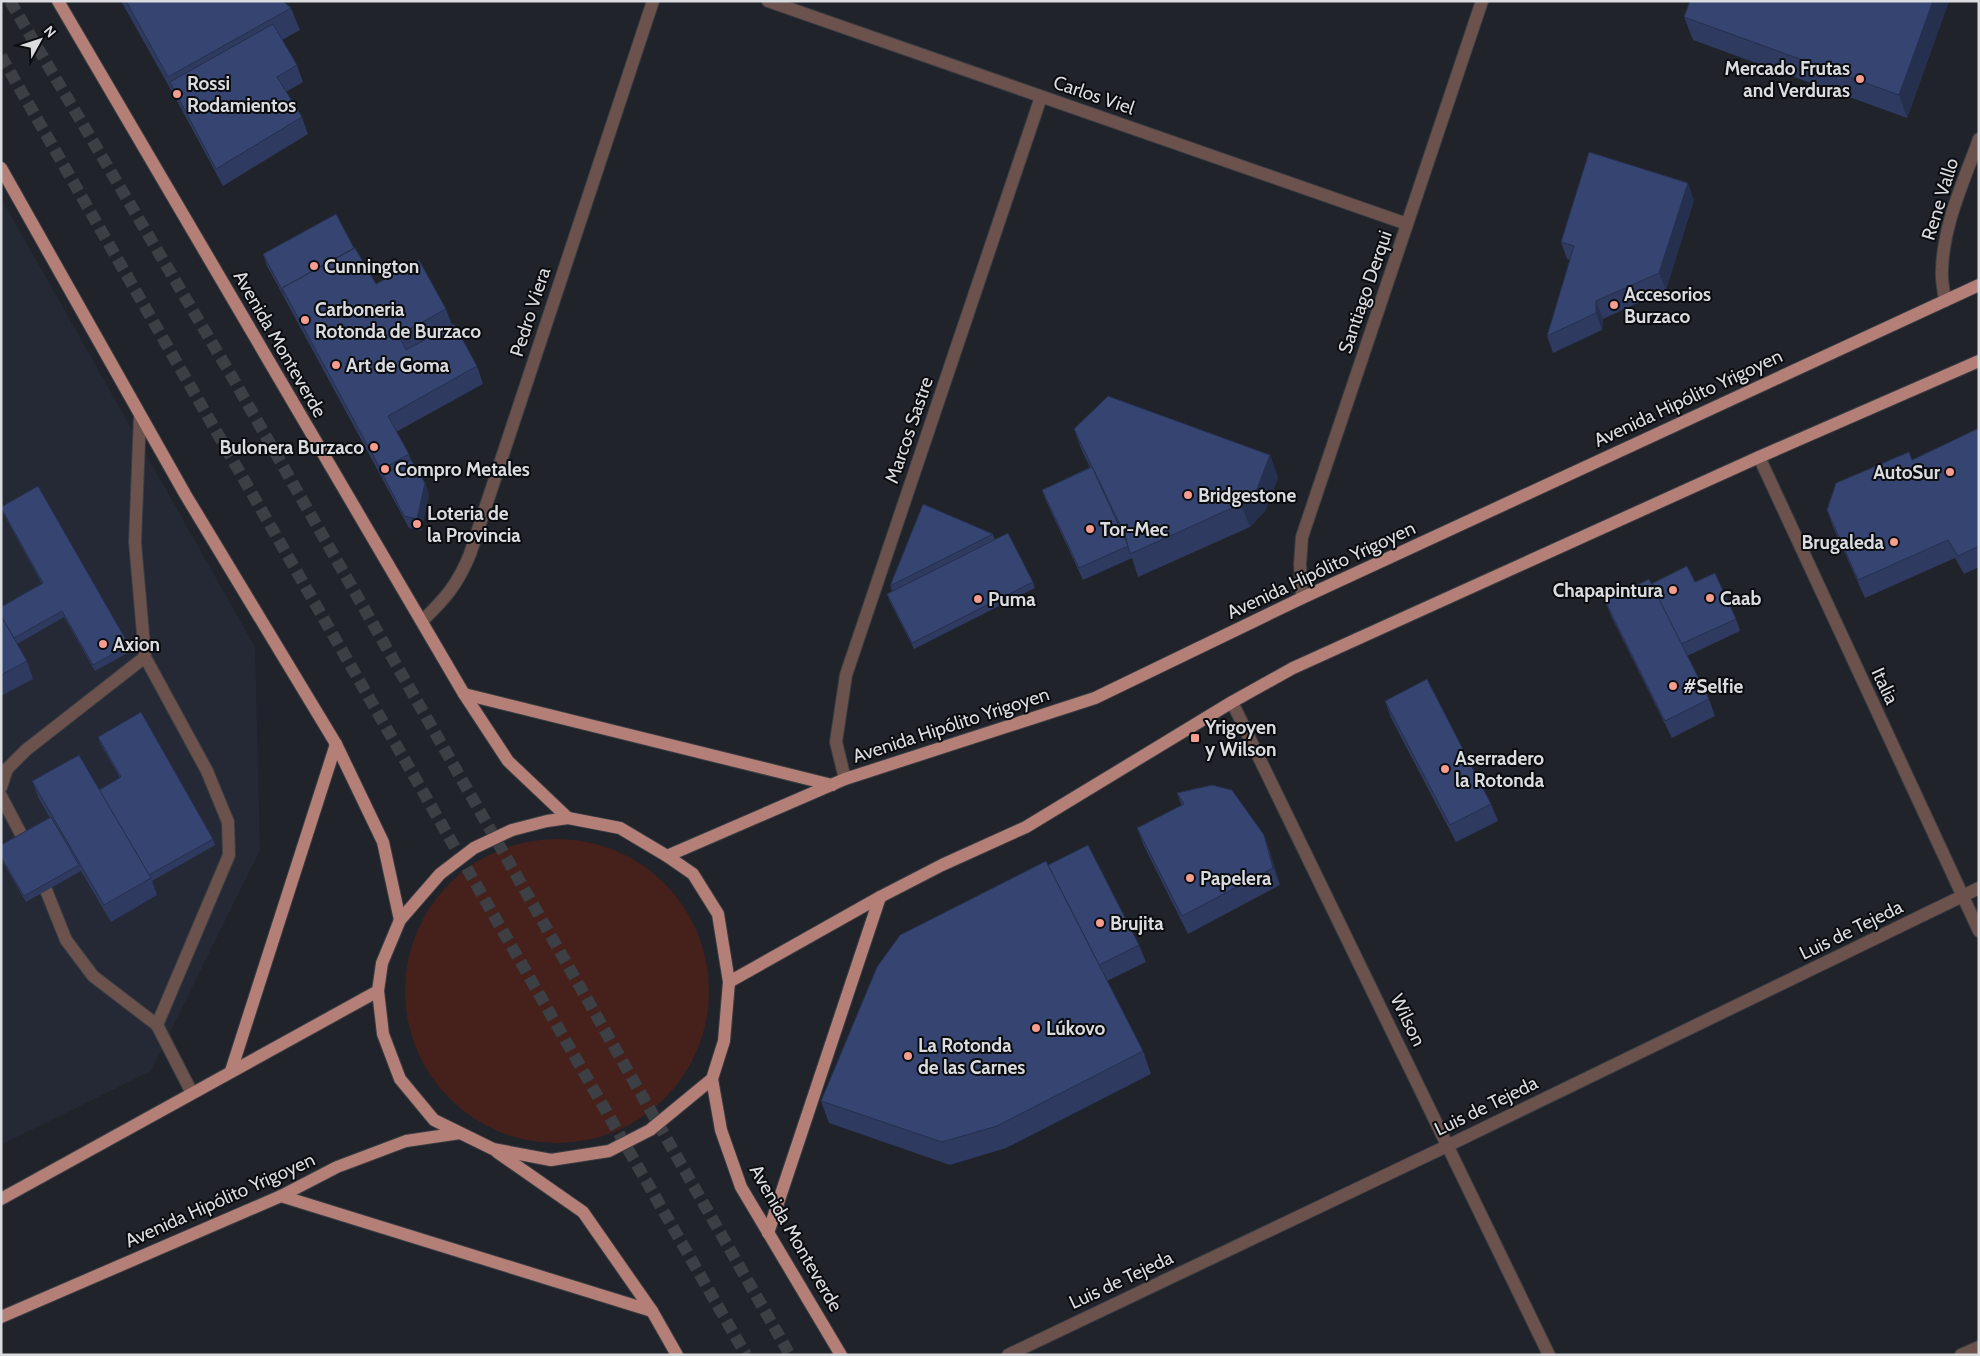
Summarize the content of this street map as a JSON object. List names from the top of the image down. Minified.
{"streets":{"main road":["Avenida Monteverde","Avenida Hipólito Yrigoyen"],"street":["Carlos Viel","Rene Vallo","Santiago Derqui","Pedro Viera","Marcos Sastre","Italia","Luis de Tejeda","Wilson"]},"crossings":[["Carlos Viel","Santiago Derqui"],["Carlos Viel","Marcos Sastre"],["Rene Vallo","Avenida Hipólito Yrigoyen"],["Santiago Derqui","Avenida Hipólito Yrigoyen"],["Pedro Viera","Avenida Monteverde"],["Avenida Hipólito Yrigoyen","Marcos Sastre"],["Italia","Luis de Tejeda"],["Luis de Tejeda","Wilson"]],"places":{"other":["Mercado Frutas and Verduras","Rossi Rodamientos","Cunnington","Accesorios Burzaco","Carboneria Rotonda de Burzaco","Art de Goma","Bulonera Burzaco","Compro Metales","AutoSur","Bridgestone","Loteria de la Provincia","Tor-Mec","Brugaleda","Chapapintura","Caab","Puma","Axion","#Selfie","Aserradero la Rotonda","Papelera","Brujita","Lúkovo","La Rotonda de las Carnes"],"transit":["Yrigoyen y Wilson"]},"north":"top right"}
